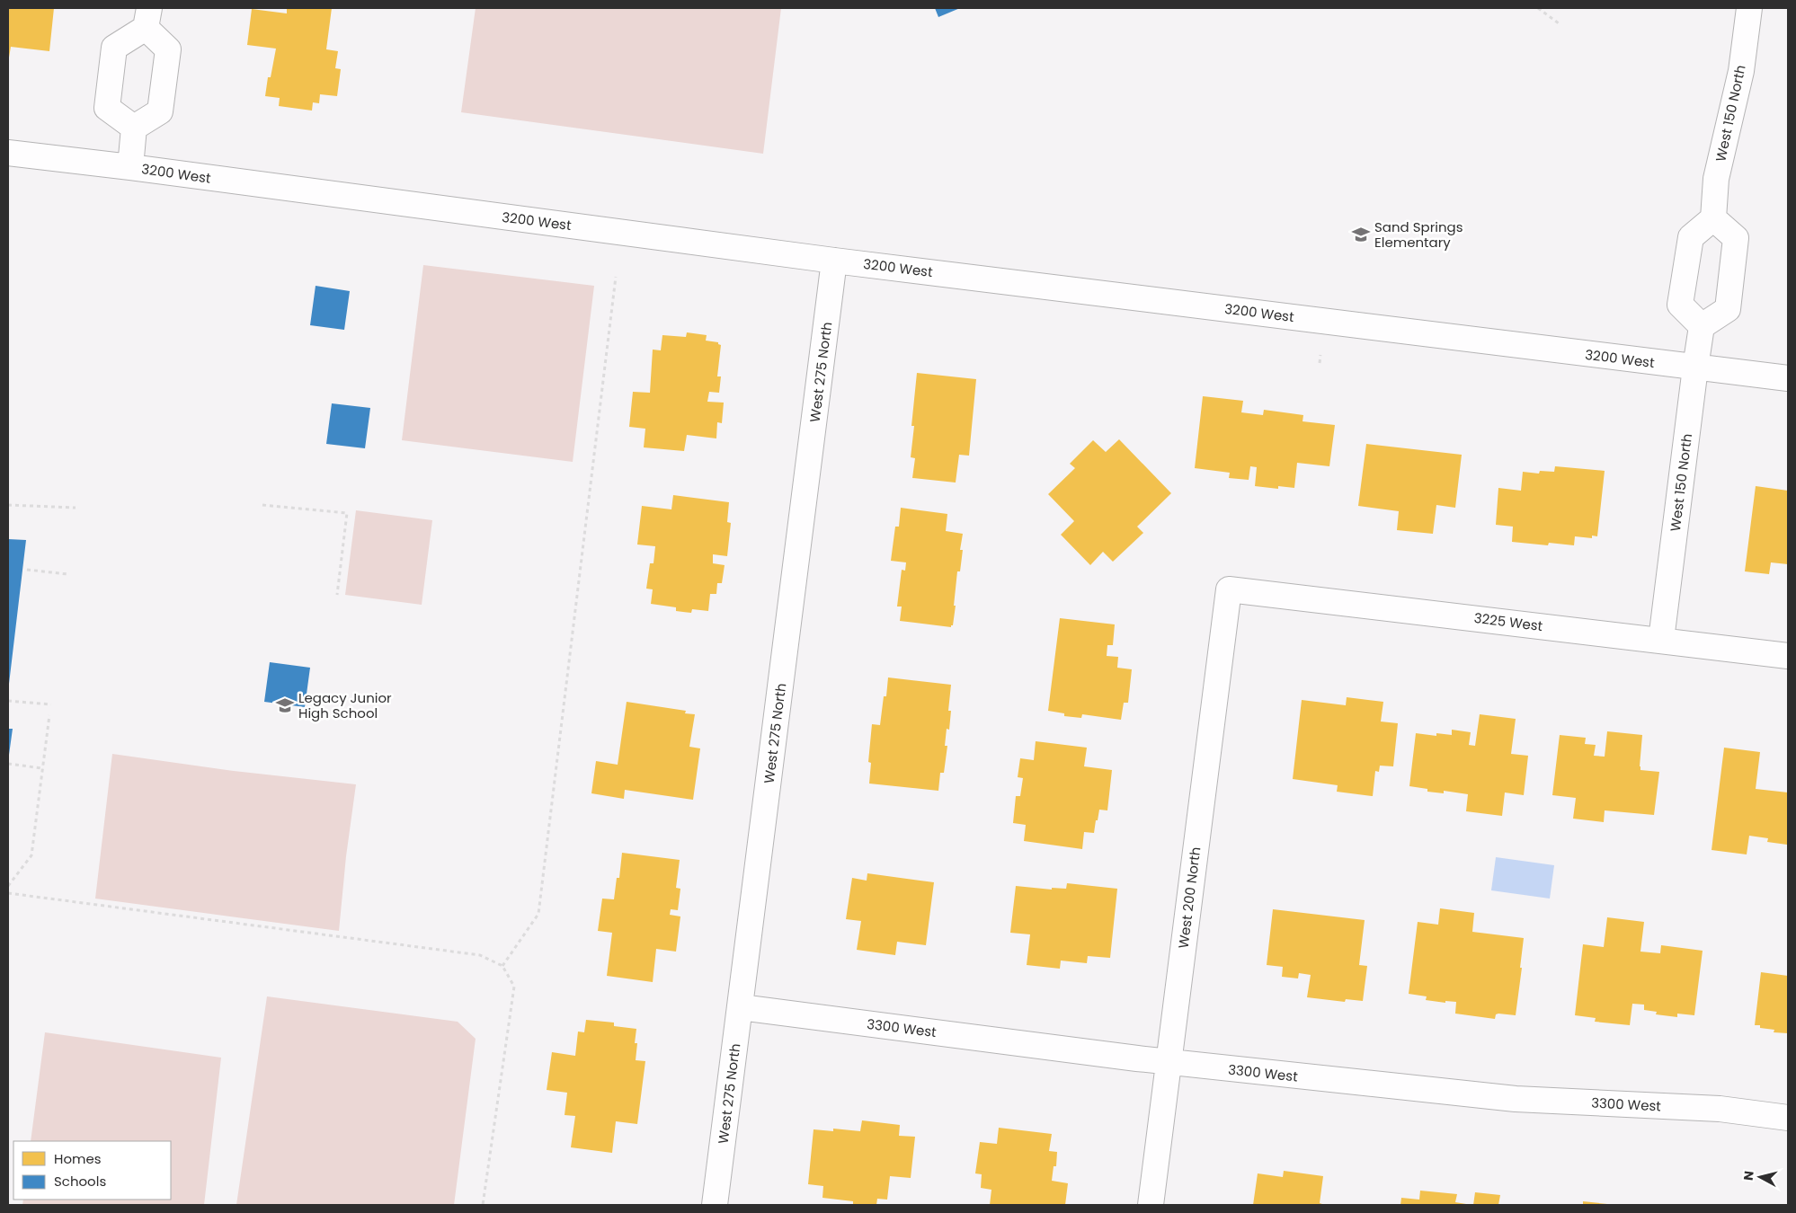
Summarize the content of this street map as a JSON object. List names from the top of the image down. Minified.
{"streets":{"street":["West 150 North","3200 West","West 275 North","3225 West","West 200 North","3300 West"]},"crossings":[["West 150 North","3200 West"],["West 150 North","3225 West"],["3200 West","West 275 North"],["West 275 North","3300 West"],["3225 West","West 200 North"],["West 200 North","3300 West"]],"places":{"school or university":["Sand Springs Elementary","Legacy Junior High School"]},"legend":["Homes","Schools"],"north":"left"}
